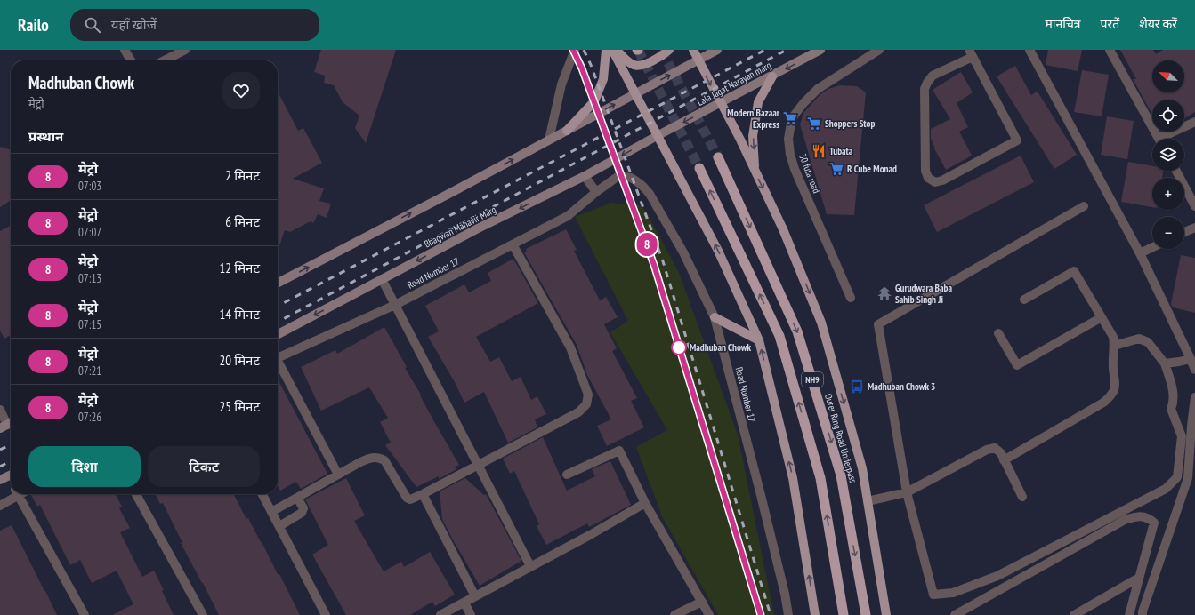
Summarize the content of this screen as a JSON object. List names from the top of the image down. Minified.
{"streets":{"highway":["NH9","Outer Ring Road Underpass"],"main road":["Lala Jagat Narayan marg","Bhagwan Mahavir Marg"],"street":["30 futa road","Road Number 17"]},"crossings":[["Lala Jagat Narayan marg","Bhagwan Mahavir Marg"]],"places":{"supermarket":["Modern Bazaar Express","Shoppers Stop","R Cube Monad"],"restaurant":["Tubata"],"temple":["Gurudwara Baba Sahib Singh Ji"],"other":["Madhuban Chowk"],"bus stop":["Madhuban Chowk 3"]},"lines":["metro line 8"],"north":"top left","page":{"header":"Railo","search":"यहाँ खोजें","nav":["मानचित्र","परतें","शेयर करें"],"on_map":"8","map_buttons":["+","−"],"heading":[["Madhuban Chowk","मेट्रो"],"प्रस्थान"],"list":[{"mark":"8","name":"मेट्रो","note":"07:03","value":"2 मिनट"},{"mark":"8","name":"मेट्रो","note":"07:07","value":"6 मिनट"},{"mark":"8","name":"मेट्रो","note":"07:13","value":"12 मिनट"},{"mark":"8","name":"मेट्रो","note":"07:15","value":"14 मिनट"},{"mark":"8","name":"मेट्रो","note":"07:21","value":"20 मिनट"},{"mark":"8","name":"मेट्रो","note":"07:26","value":"25 मिनट"}],"buttons":["दिशा","टिकट"]}}
